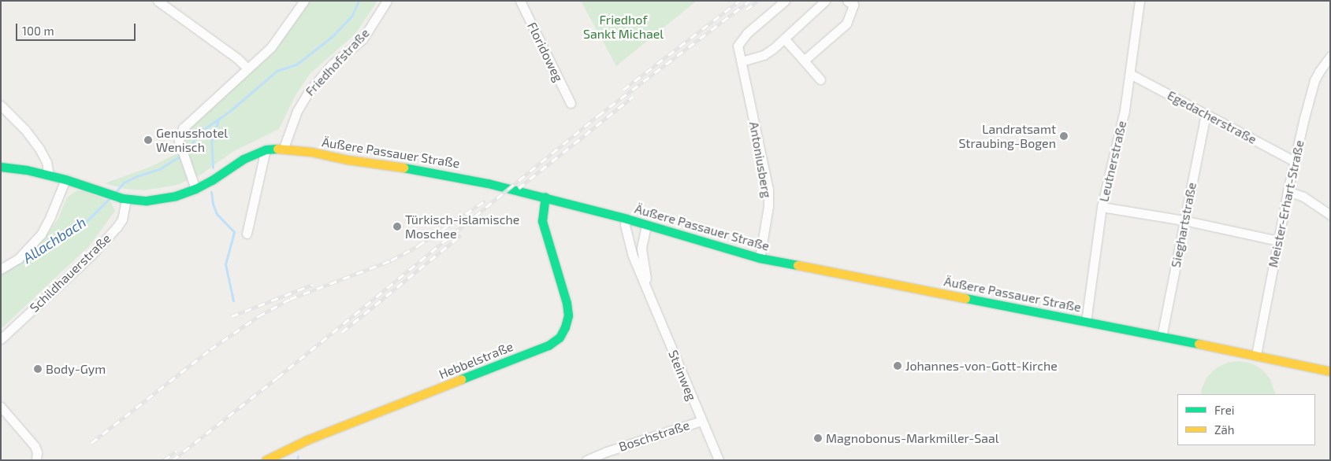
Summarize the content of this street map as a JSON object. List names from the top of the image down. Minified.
{"streets":{"main road":["Äußere Passauer Straße","Hebbelstraße"],"street":["Floridoweg","Friedhofstraße","Egedacherstraße","Antoniusberg","Leutnerstraße","Meister-Erhart-Straße","Sieghartstraße","Schildhauerstraße","Steinweg","Boschstraße"]},"crossings":[["Friedhofstraße","Äußere Passauer Straße"],["Egedacherstraße","Leutnerstraße"],["Egedacherstraße","Meister-Erhart-Straße"],["Egedacherstraße","Sieghartstraße"],["Äußere Passauer Straße","Antoniusberg"],["Äußere Passauer Straße","Leutnerstraße"],["Äußere Passauer Straße","Meister-Erhart-Straße"],["Äußere Passauer Straße","Sieghartstraße"],["Äußere Passauer Straße","Schildhauerstraße"],["Äußere Passauer Straße","Hebbelstraße"],["Äußere Passauer Straße","Steinweg"],["Steinweg","Boschstraße"]],"water":["Allachbach"],"parks":["Friedhof Sankt Michael"],"places":["Landratsamt Straubing-Bogen","Genusshotel Wenisch","Türkisch-islamische Moschee","Johannes-von-Gott-Kirche","Body-Gym","Magnobonus-Markmiller-Saal"],"legend":["Frei","Zäh"],"scale_bar":"100 m"}
